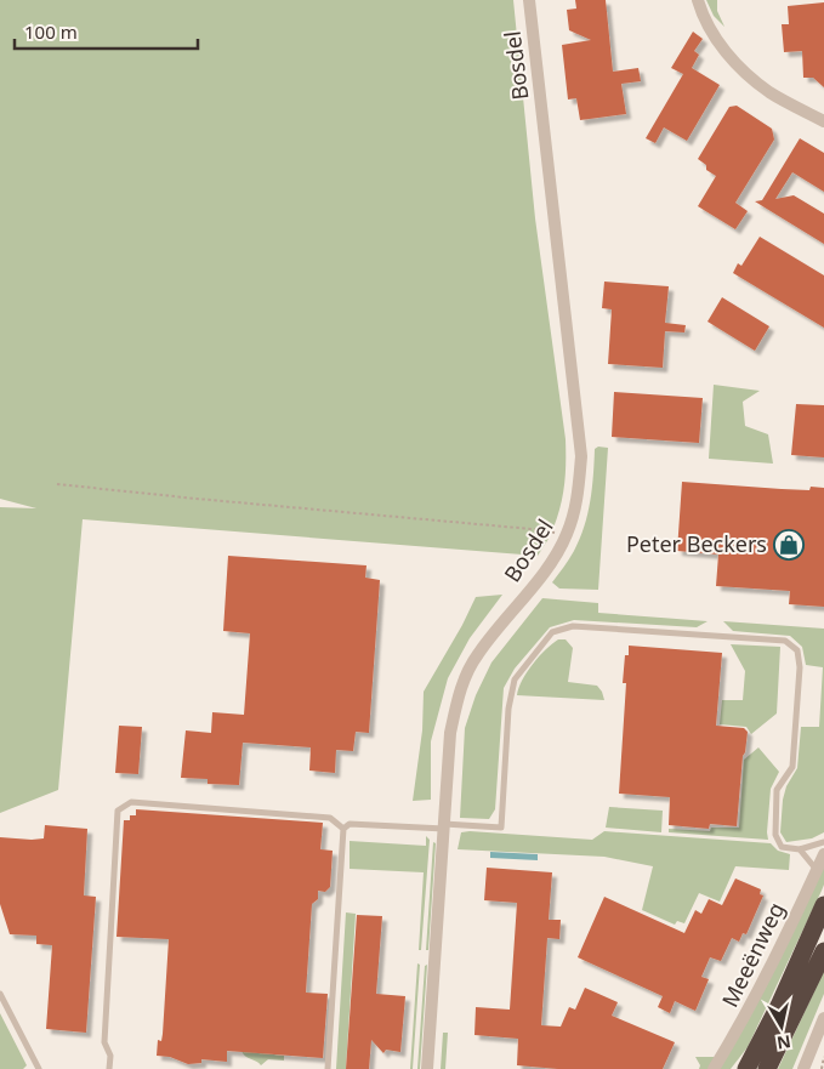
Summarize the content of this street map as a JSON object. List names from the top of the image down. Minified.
{"streets":{"street":["Bosdel","Meeënweg"]},"places":{"shop":["Peter Beckers"]},"scale_bar":"100 m","north":"bottom"}
